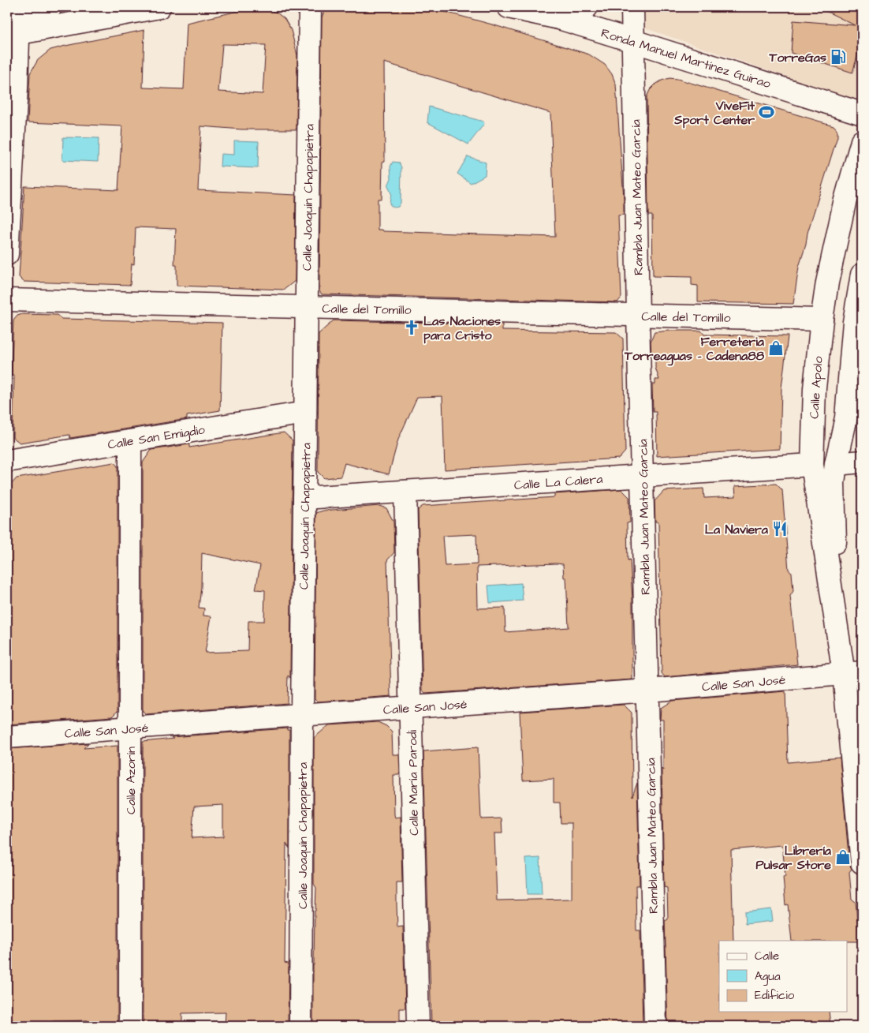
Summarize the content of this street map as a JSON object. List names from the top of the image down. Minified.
{"streets":{"street":["Ronda Manuel Martínez Guirao","Calle Joaquín Chapapietra","Rambla Juan Mateo García","Calle del Tomillo","Calle Apolo","Calle San Emigdio","Calle La Calera","Calle San José","Calle Azorín","Calle María Parodi"]},"crossings":[["Ronda Manuel Martínez Guirao","Rambla Juan Mateo García"],["Calle Joaquín Chapapietra","Calle del Tomillo"],["Calle Joaquín Chapapietra","Calle San Emigdio"],["Calle Joaquín Chapapietra","Calle La Calera"],["Calle Joaquín Chapapietra","Calle San José"],["Rambla Juan Mateo García","Calle del Tomillo"],["Rambla Juan Mateo García","Calle La Calera"],["Rambla Juan Mateo García","Calle San José"],["Calle del Tomillo","Calle Apolo"],["Calle Apolo","Calle La Calera"],["Calle Apolo","Calle San José"],["Calle San Emigdio","Calle Azorín"],["Calle La Calera","Calle María Parodi"],["Calle San José","Calle Azorín"],["Calle San José","Calle María Parodi"]],"places":{"fuel station":["TorreGas"],"sports":["ViveFit Sport Center"],"church":["Las Naciones para Cristo"],"shop":["Ferreteria Torreaguas - Cadena88","Librería Pulsar Store"],"restaurant":["La Naviera"]},"legend":["Calle","Agua","Edificio"]}
